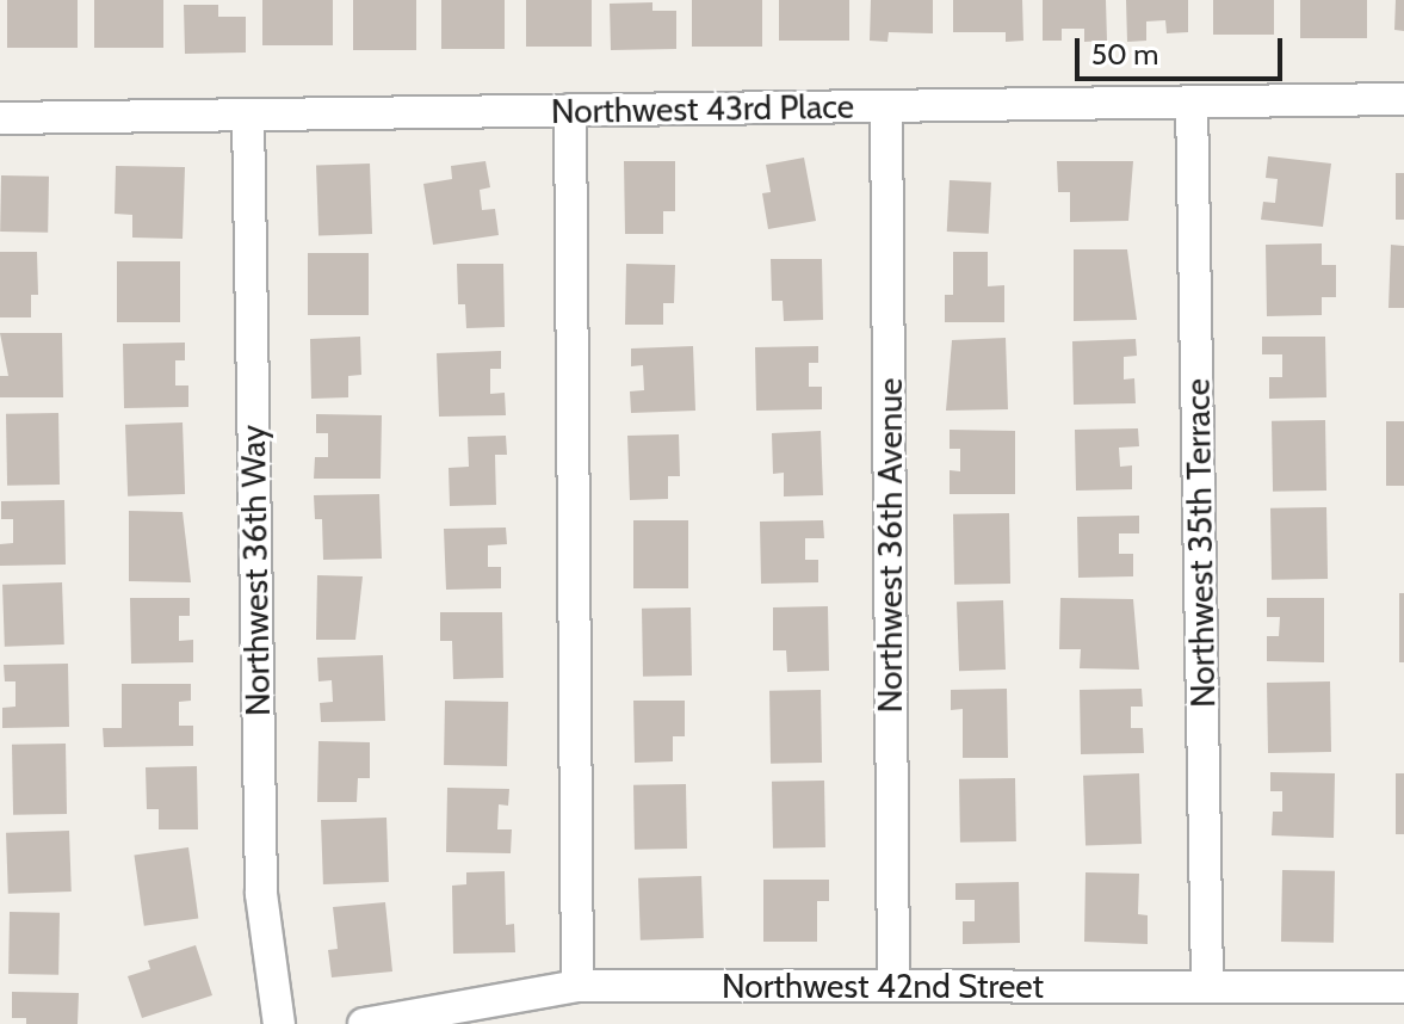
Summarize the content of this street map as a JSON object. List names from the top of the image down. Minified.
{"streets":{"street":["Northwest 43rd Place","Northwest 35th Terrace","Northwest 36th Avenue","Northwest 36th Way","Northwest 42nd Street"]},"crossings":[["Northwest 43rd Place","Northwest 35th Terrace"],["Northwest 43rd Place","Northwest 36th Avenue"],["Northwest 43rd Place","Northwest 36th Way"],["Northwest 35th Terrace","Northwest 42nd Street"],["Northwest 36th Avenue","Northwest 42nd Street"]],"scale_bar":"50 m"}
